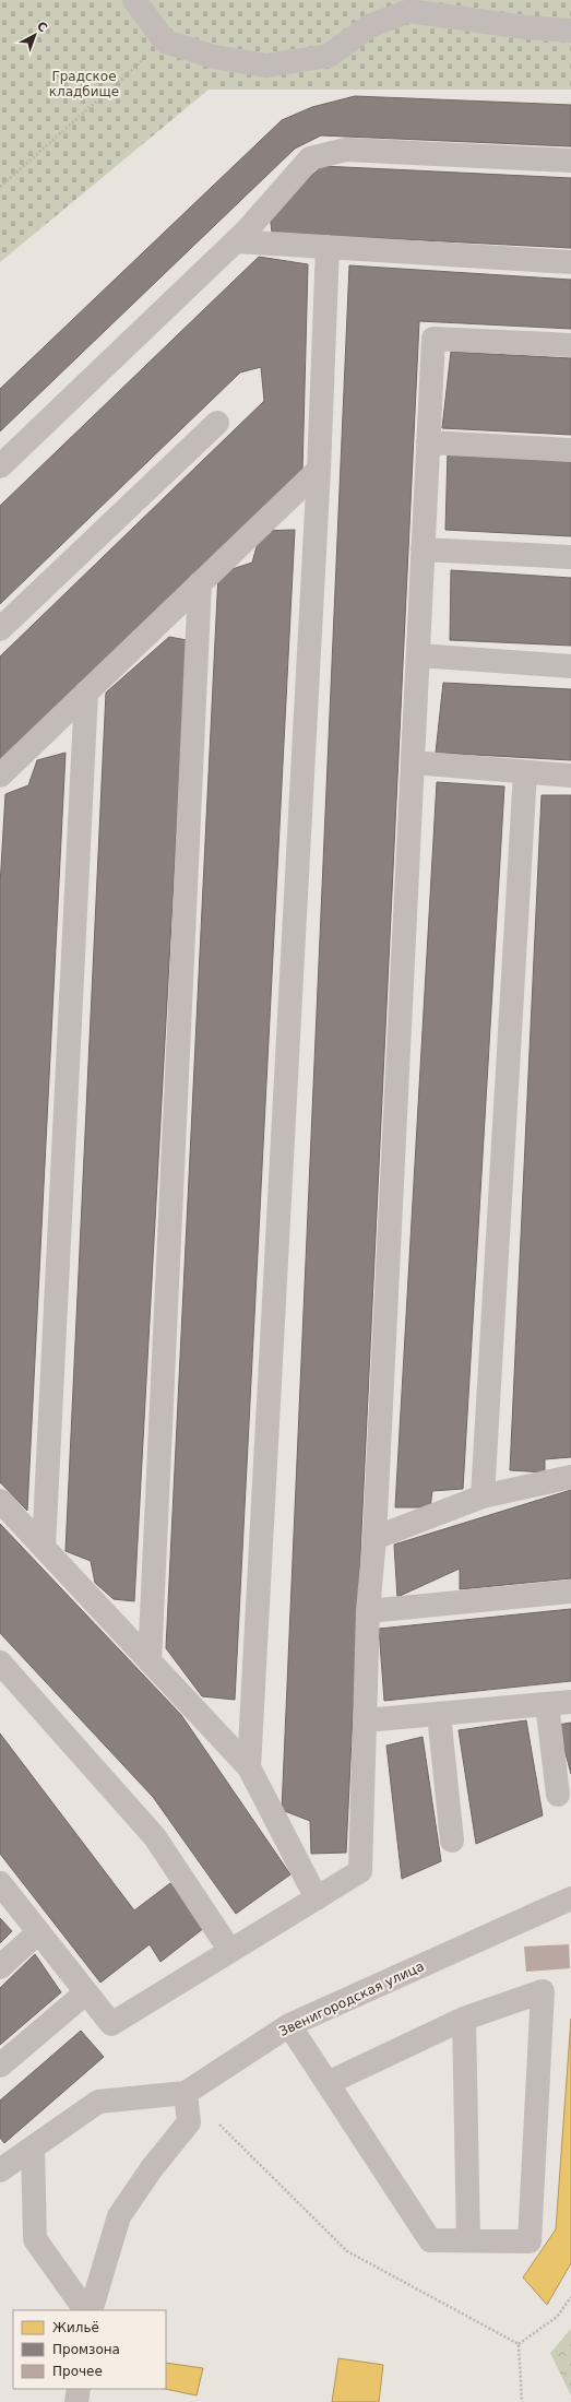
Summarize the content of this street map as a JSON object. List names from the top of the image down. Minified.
{"streets":{"street":["Звенигородская улица"]},"parks":["Градское кладбище"],"legend":["Жильё","Промзона","Прочее"],"north":"top right"}
